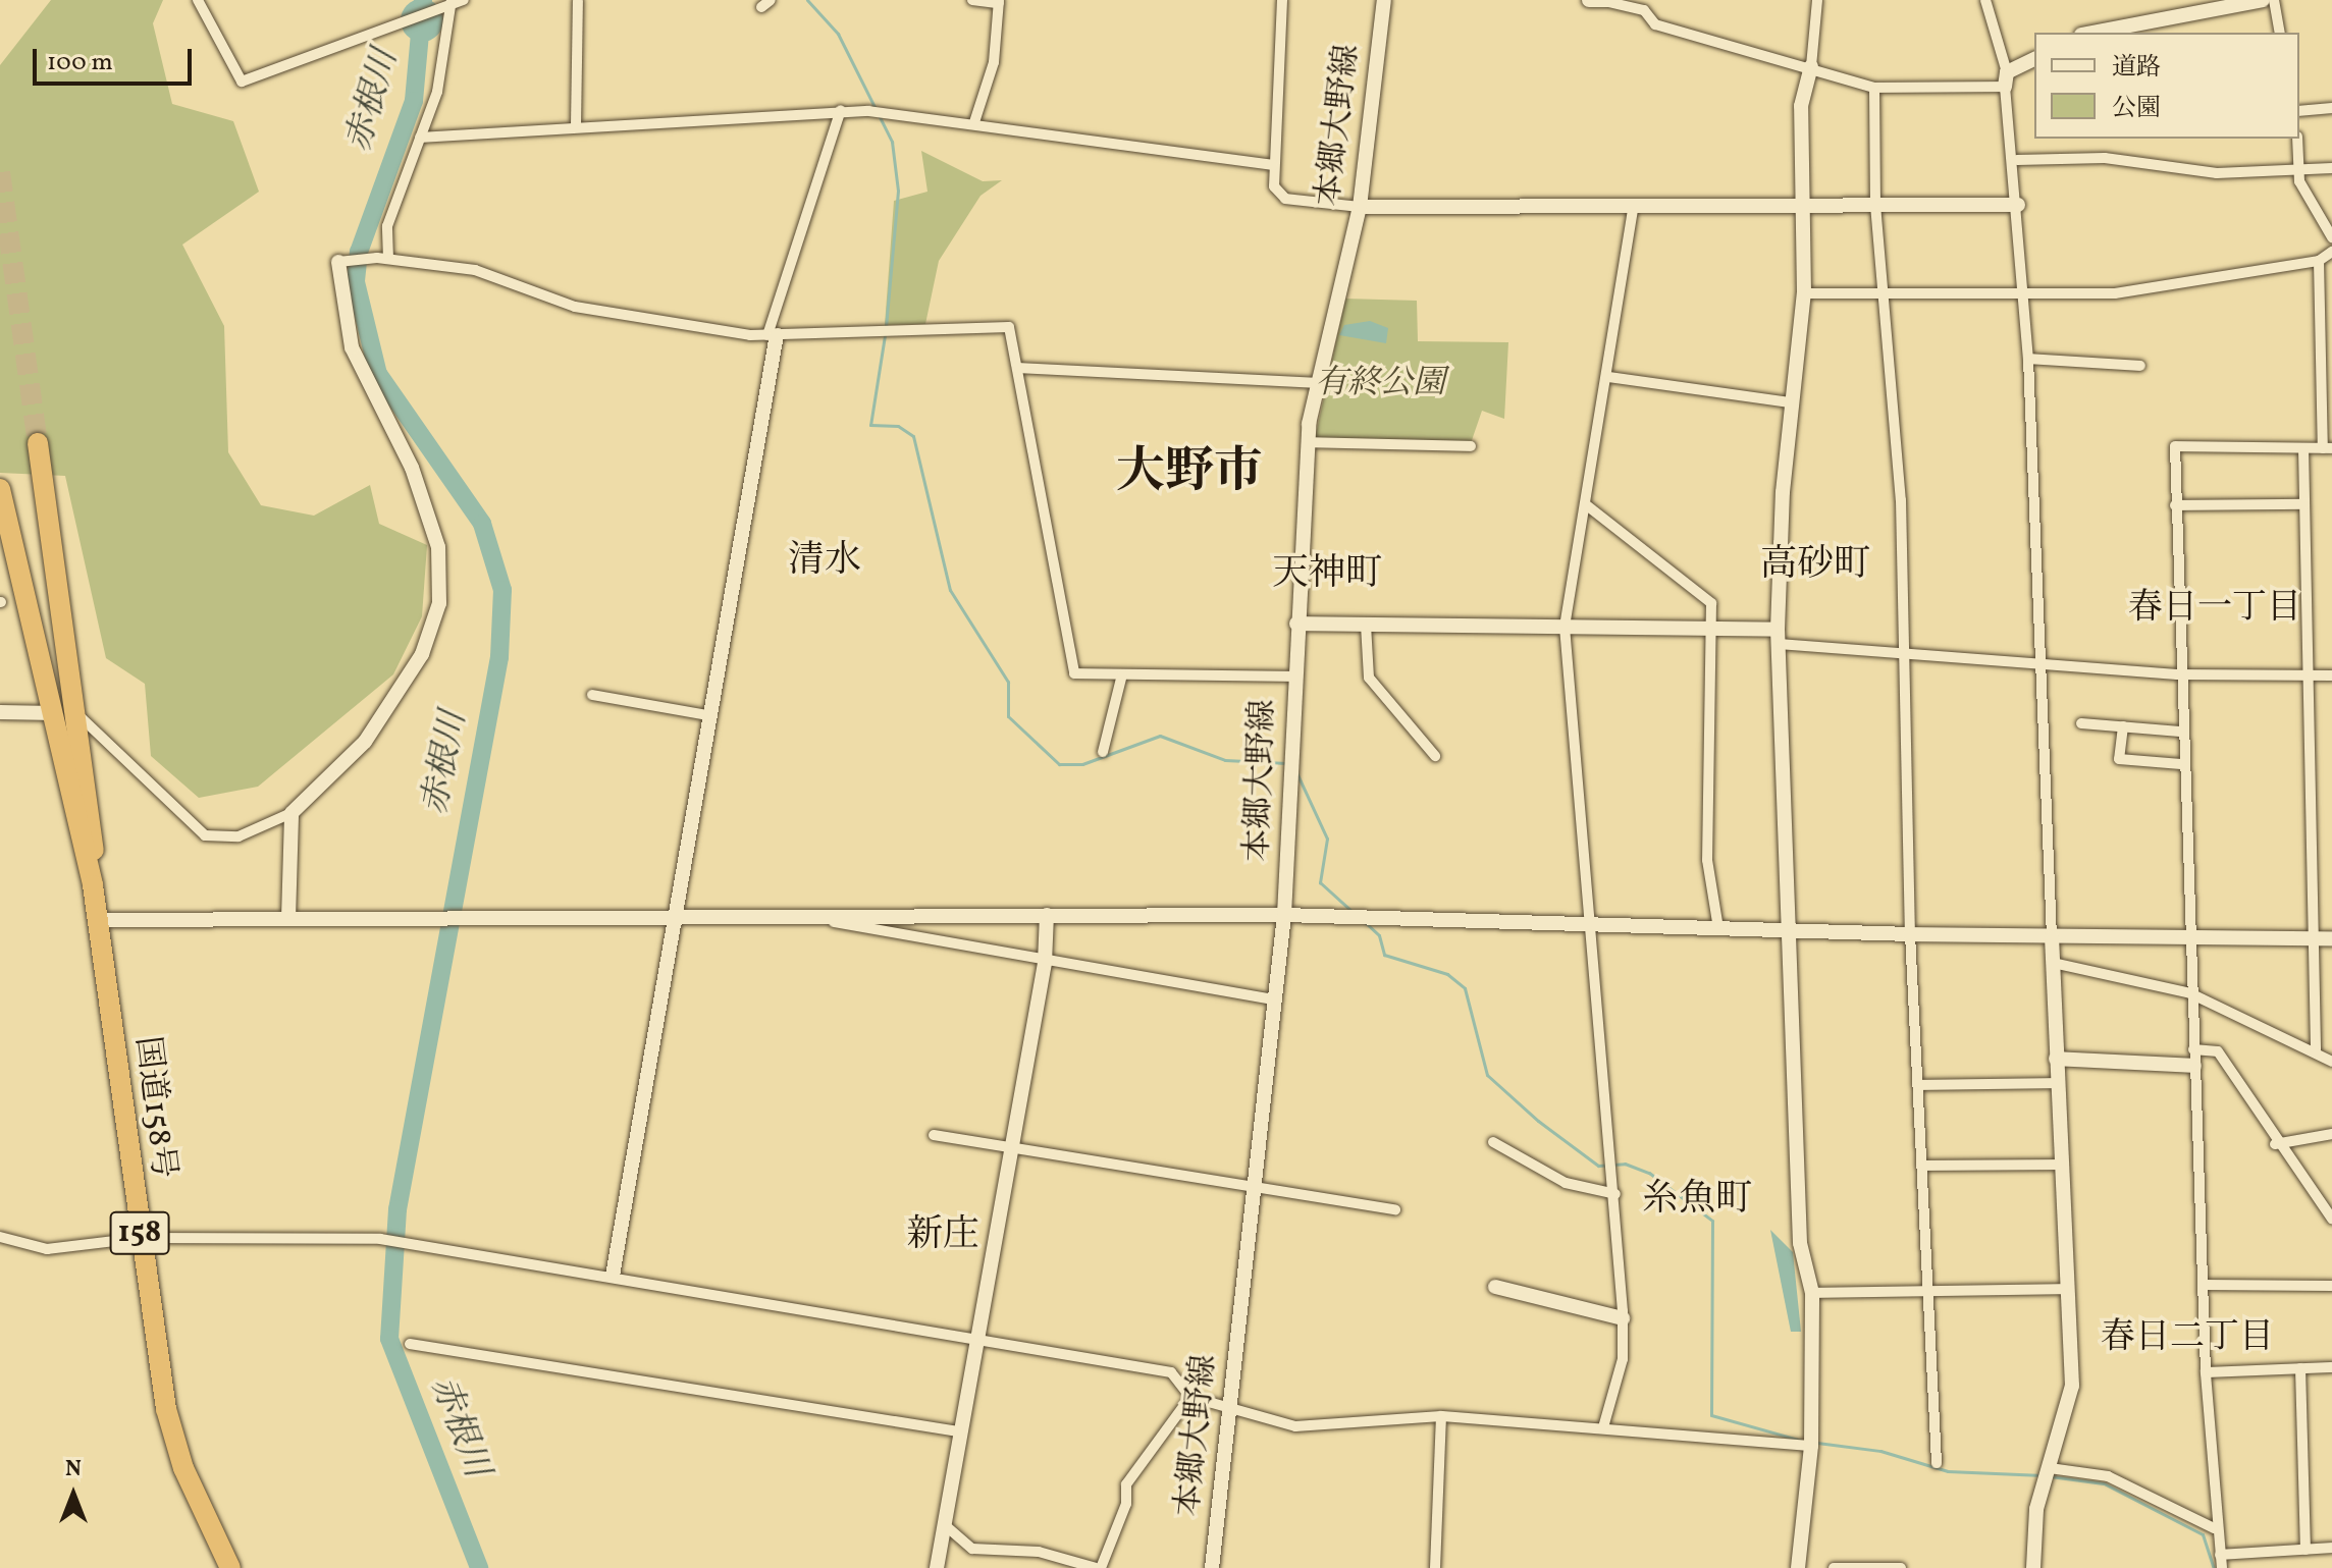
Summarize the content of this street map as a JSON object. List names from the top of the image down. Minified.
{"streets":{"highway":["国道158号","158"],"street":["本郷大野線"]},"districts":["大野市","清水","高砂町","天神町","春日一丁目","糸魚町","新庄","春日二丁目"],"water":["赤根川"],"parks":["有終公園"],"legend":["道路","公園"],"scale_bar":"100 m","north":"top"}
